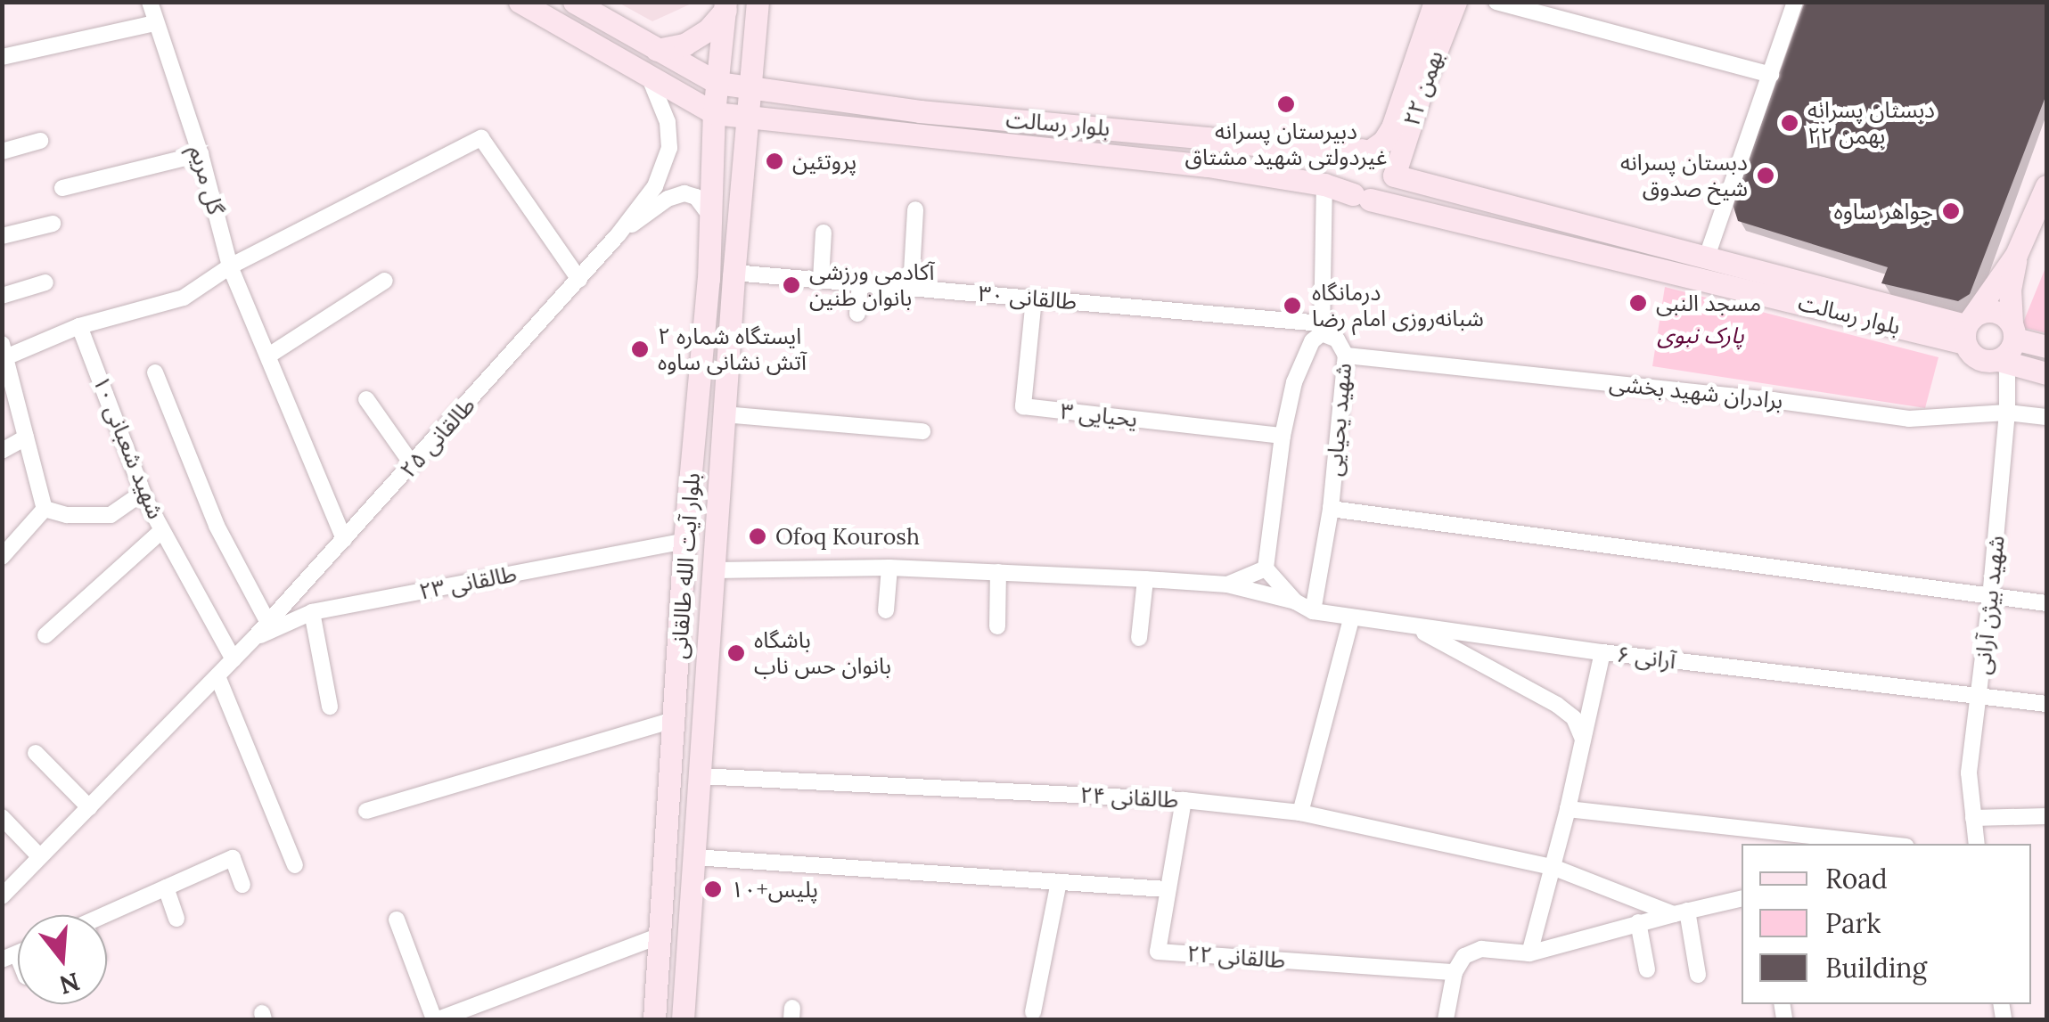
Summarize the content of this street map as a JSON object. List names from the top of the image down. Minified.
{"streets":{"main road":["۲۲ بهمن","بلوار رسالت","بلوار آیت الله طالقانی"],"street":["گل مریم","طالقانی ۳۰","برادران شهید بخشی","یحیایی ۳","شهید یحیایی","طالقانی ۲۵","شهید شعبانی ۱۰","طالقانی ۲۳","شهید بیژن آرانی","آرانی ۶","طالقانی ۲۴","طالقانی ۲۲"]},"crossings":[["۲۲ بهمن","بلوار رسالت"],["بلوار رسالت","بلوار آیت الله طالقانی"],["گل مریم","طالقانی ۲۵"],["طالقانی ۳۰","یحیایی ۳"],["طالقانی ۳۰","شهید یحیایی"],["طالقانی ۳۰","بلوار آیت الله طالقانی"],["برادران شهید بخشی","شهید یحیایی"],["برادران شهید بخشی","شهید بیژن آرانی"],["شهید یحیایی","آرانی ۶"],["طالقانی ۲۵","شهید شعبانی ۱۰"],["طالقانی ۲۵","طالقانی ۲۳"],["بلوار آیت الله طالقانی","طالقانی ۲۳"],["بلوار آیت الله طالقانی","طالقانی ۲۴"],["شهید بیژن آرانی","آرانی ۶"]],"parks":["پارک نبوی"],"places":["دبیرستان پسرانه غیردولتی شهید مشتاق","دبستان پسرانه ۲۲ بهمن","پروتئین","دبستان پسرانه شیخ صدوق","جواهر ساوه","آکادمی ورزشی بانوان طنین","مسجد النبی","درمانگاه شبانه‌روزی امام رضا","ایستگاه شماره ۲ آتش نشانی ساوه","Ofoq Kourosh","باشگاه بانوان حس ناب","پلیس+۱۰"],"legend":["Road","Park","Building"],"north":"bottom"}
